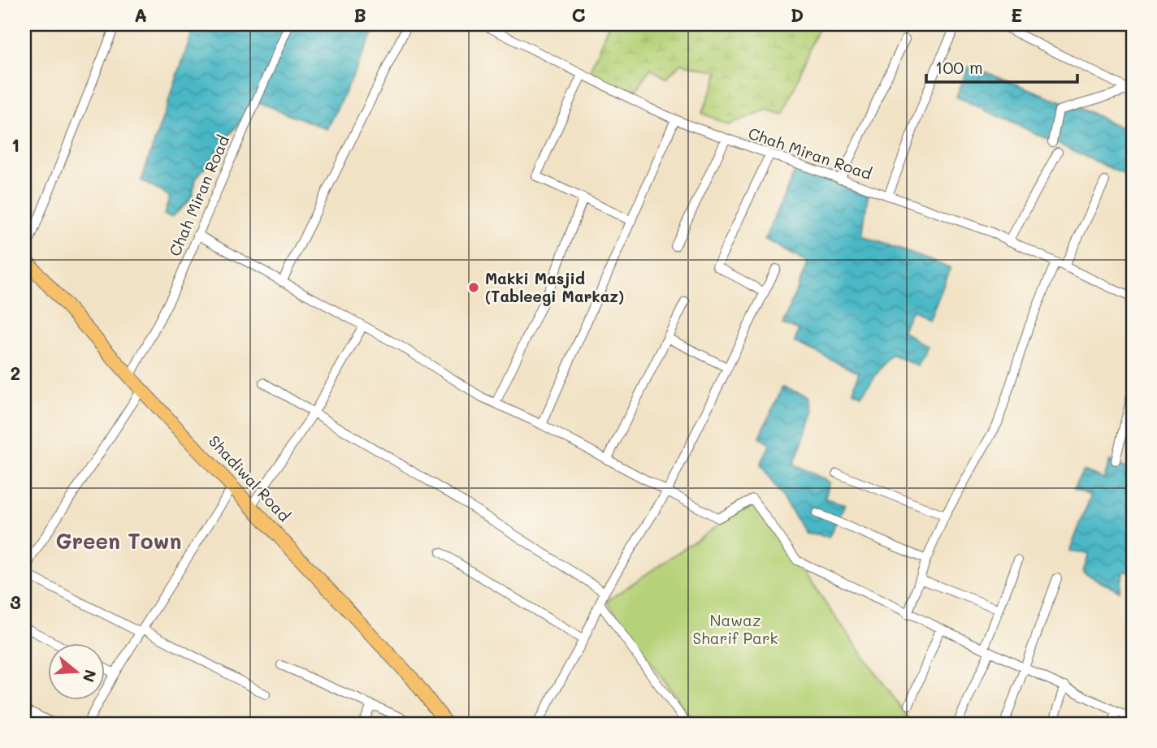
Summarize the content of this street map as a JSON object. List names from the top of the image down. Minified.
{"streets":{"main road":["Shadiwal Road"],"street":["Chah Miran Road"]},"crossings":[["Chah Miran Road","Shadiwal Road"]],"districts":["Green Town"],"parks":["Nawaz Sharif Park"],"places":["Makki Masjid (Tableegi Markaz)"],"scale_bar":"100 m","north":"right","grid":{"columns":["A","B","C","D","E"],"rows":["1","2","3"]}}
